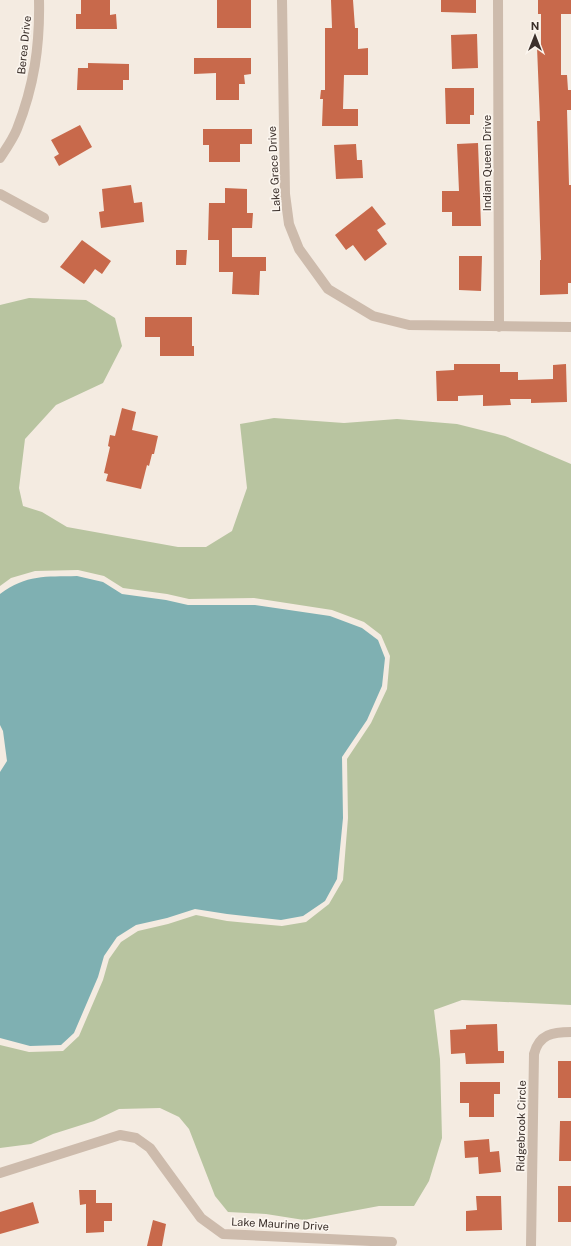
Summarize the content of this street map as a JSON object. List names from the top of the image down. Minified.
{"streets":{"street":["Berea Drive","Indian Queen Drive","Lake Grace Drive","Ridgebrook Circle","Lake Maurine Drive"]},"crossings":[["Indian Queen Drive","Lake Grace Drive"]],"north":"top"}
